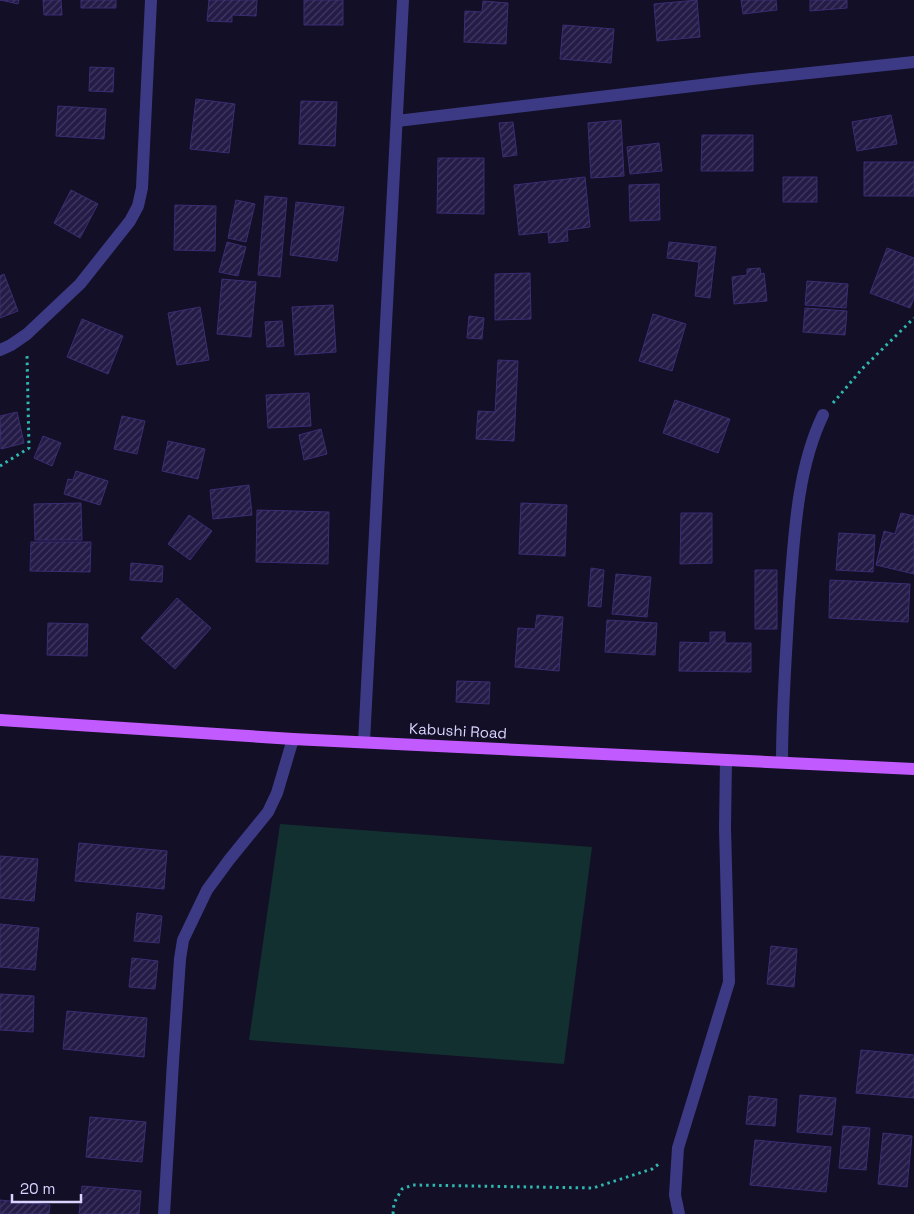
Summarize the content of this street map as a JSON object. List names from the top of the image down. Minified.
{"streets":{"main road":["Kabushi Road"]},"scale_bar":"20 m"}
